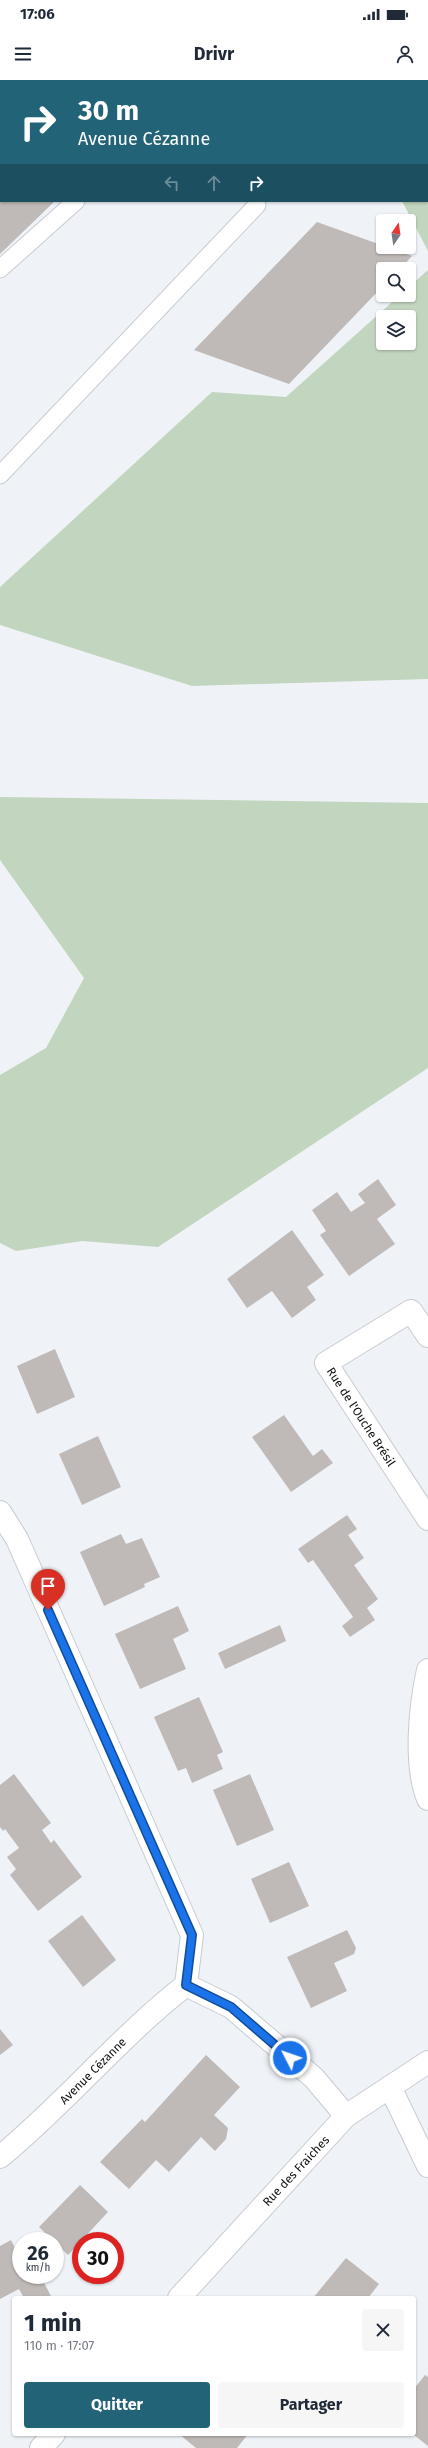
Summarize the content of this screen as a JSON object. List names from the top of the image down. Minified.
{"streets":{"street":["Rue de l'Ouche Brésil","Avenue Cézanne","Rue des Fraiches"]},"north":"top","page":{"status":"17:06","header":"Drivr","turn":["30 m","Avenue Cézanne"],"speed":"26 km/h","limit":"30","heading":["1 min","110 m · 17:07"],"buttons":["Quitter","Partager"]}}
